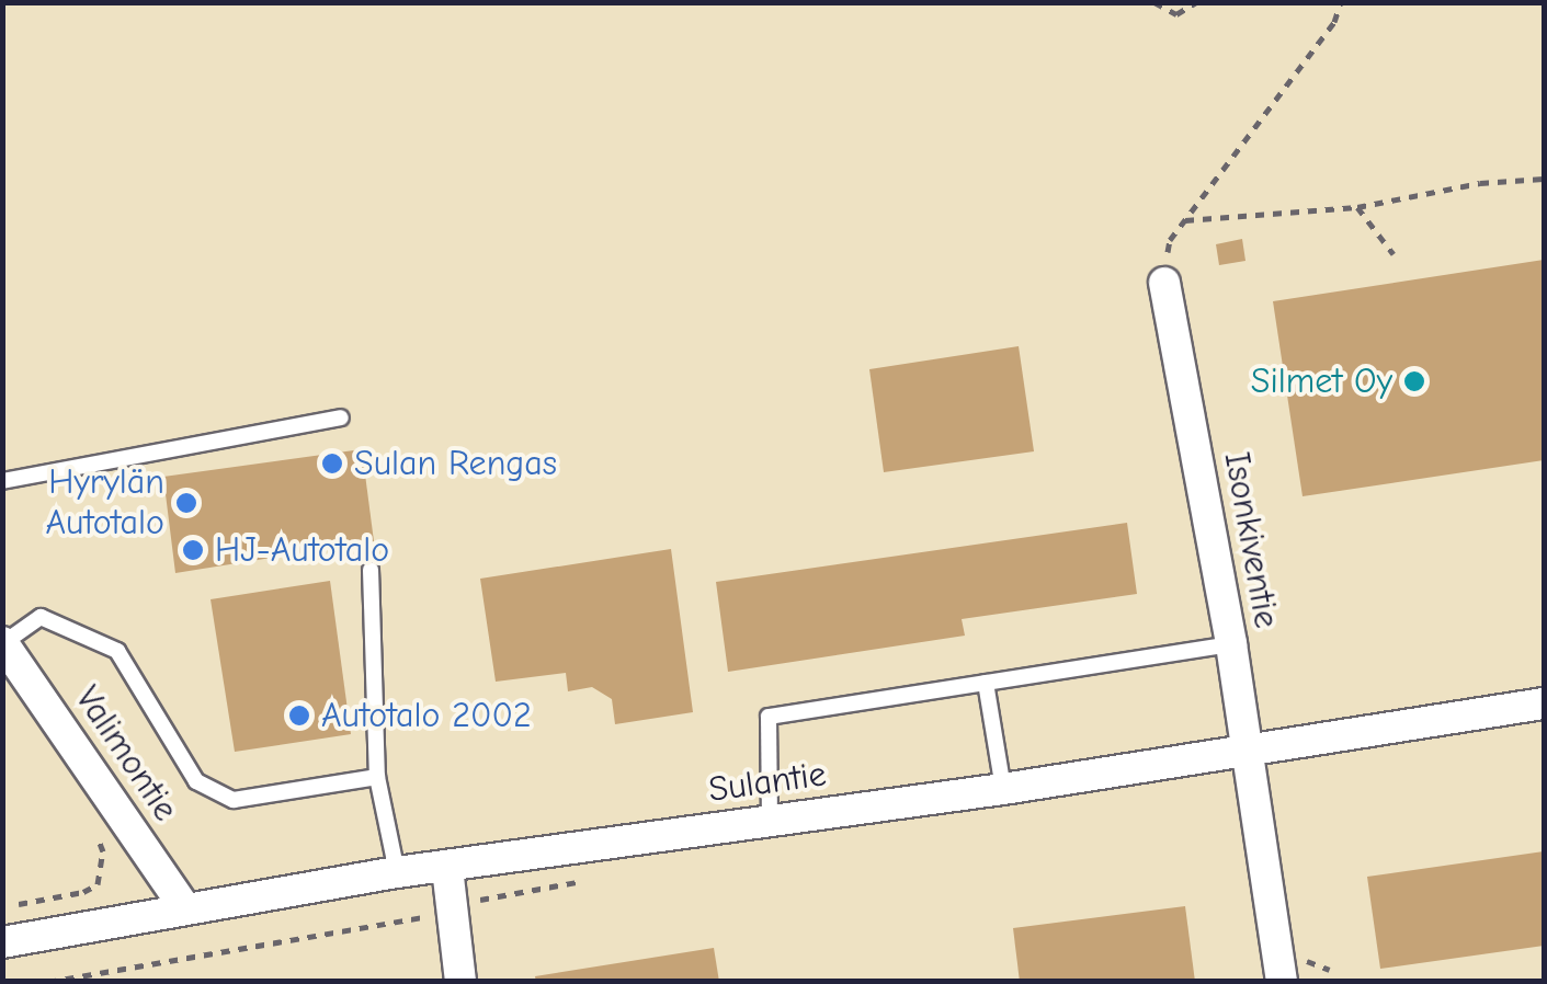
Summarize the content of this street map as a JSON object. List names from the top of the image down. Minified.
{"streets":{"street":["Isonkiventie","Valimontie","Sulantie"]},"crossings":[["Isonkiventie","Sulantie"],["Valimontie","Sulantie"]],"places":["Silmet Oy","Sulan Rengas","Hyrylän Autotalo","HJ-Autotalo","Autotalo 2002"]}
